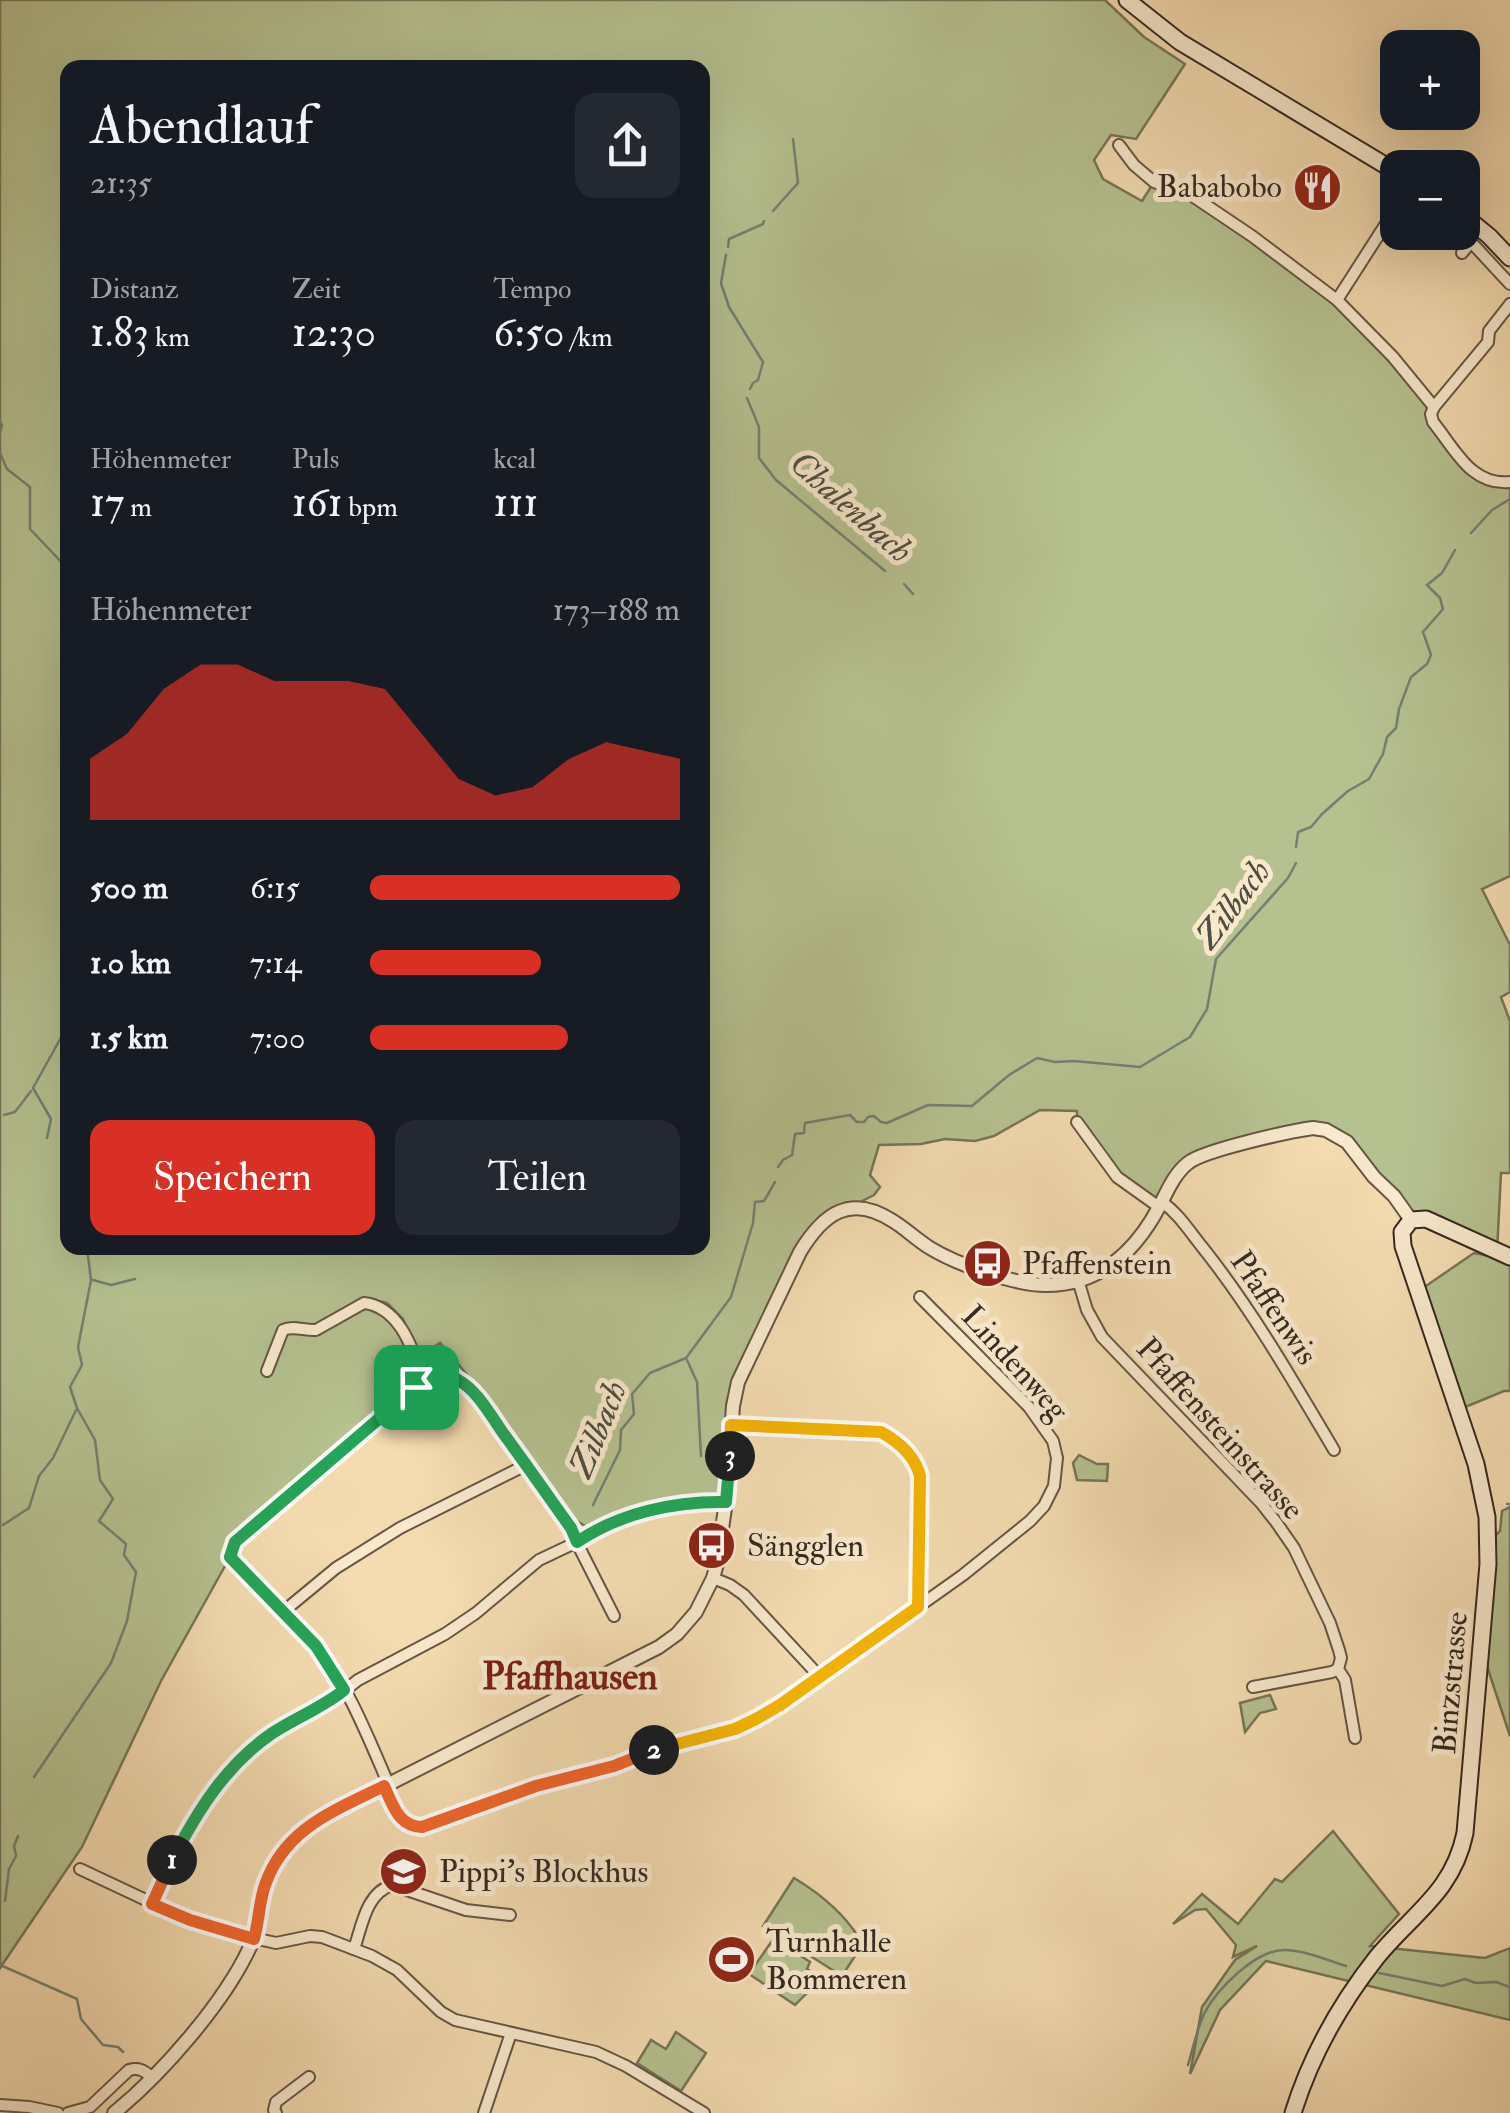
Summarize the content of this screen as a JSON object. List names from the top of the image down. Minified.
{"streets":{"main road":["Binzstrasse"],"street":["Pfaffenwis","Lindenweg","Pfaffensteinstrasse"]},"districts":["Pfaffhausen"],"water":["Chalenbach","Zilbach"],"places":{"restaurant":["Bababobo"],"bus stop":["Pfaffenstein","Sängglen"],"school or university":["Pippi's Blockhus"],"sports":["Turnhalle Bommeren"]},"page":{"map_buttons":["+","−"],"heading":["Abendlauf","21:35"],"stats":[["Distanz","1.83 km"],["Zeit","12:30"],["Tempo","6:50 /km"],["Höhenmeter","17 m"],["Puls","161 bpm"],["kcal","111"]],"chart":["Höhenmeter","173–188 m"],"list":[{"name":"500 m","note":"6:15"},{"name":"1.0 km","note":"7:14"},{"name":"1.5 km","note":"7:00"}],"buttons":["Speichern","Teilen"],"pins":["3","2","1"]}}
